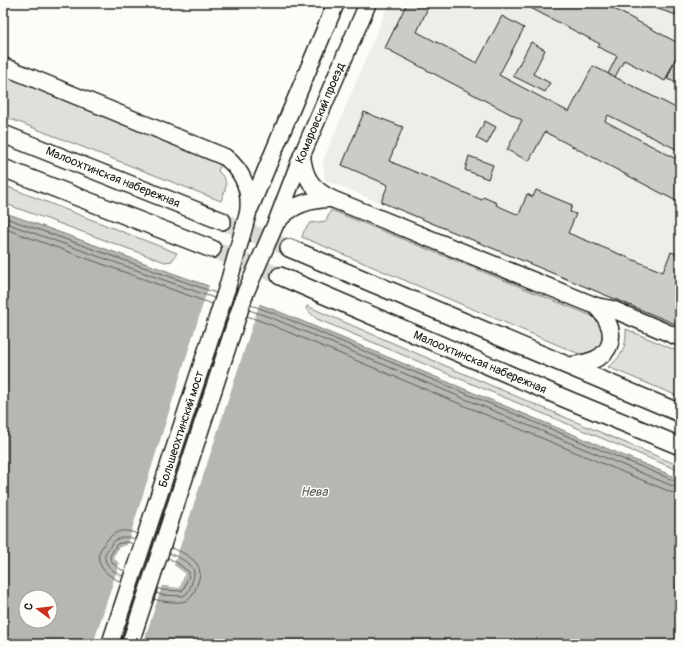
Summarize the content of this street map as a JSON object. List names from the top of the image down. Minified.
{"streets":{"main road":["Комаровский проезд","Малоохтинская набережная","Большеохтинский мост"]},"crossings":[["Комаровский проезд","Большеохтинский мост"]],"water":["Нева"],"north":"left"}
